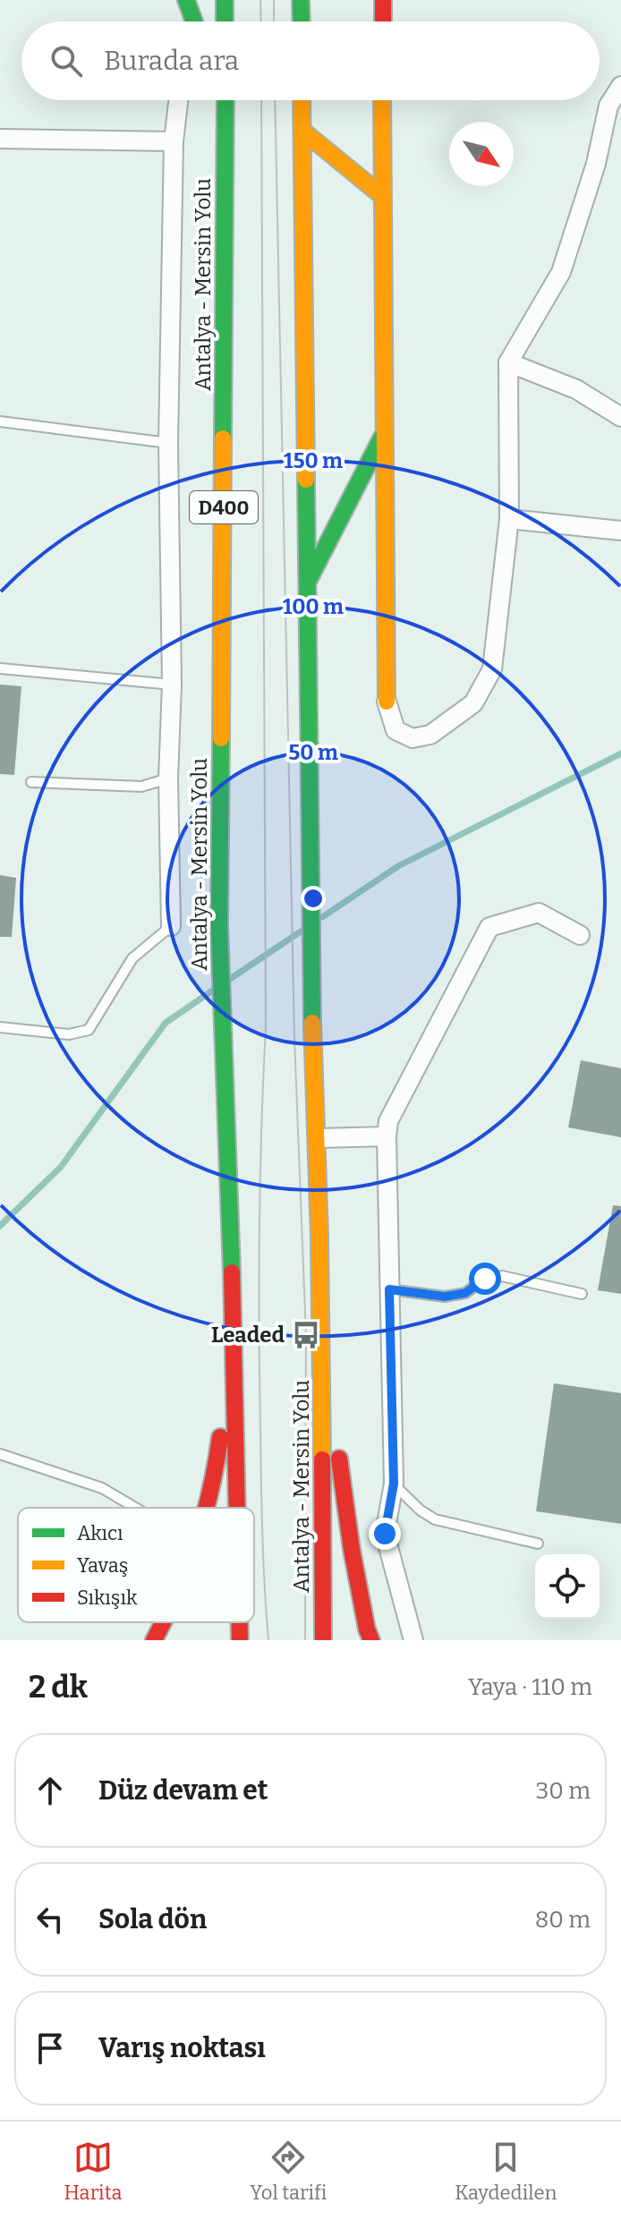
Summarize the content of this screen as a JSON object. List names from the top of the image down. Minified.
{"streets":{"main road":["Antalya - Mersin Yolu","D400"]},"places":{"bus stop":["Leaded"]},"legend":["Akıcı","Yavaş","Sıkışık"],"north":"bottom right","page":{"search":"Burada ara","heading":["2 dk","Yaya · 110 m"],"list":[["Düz devam et","30 m"],["Sola dön","80 m"],"Varış noktası"],"nav":["Harita","Yol tarifi","Kaydedilen"]},"rings":["150 m","100 m","50 m"]}
